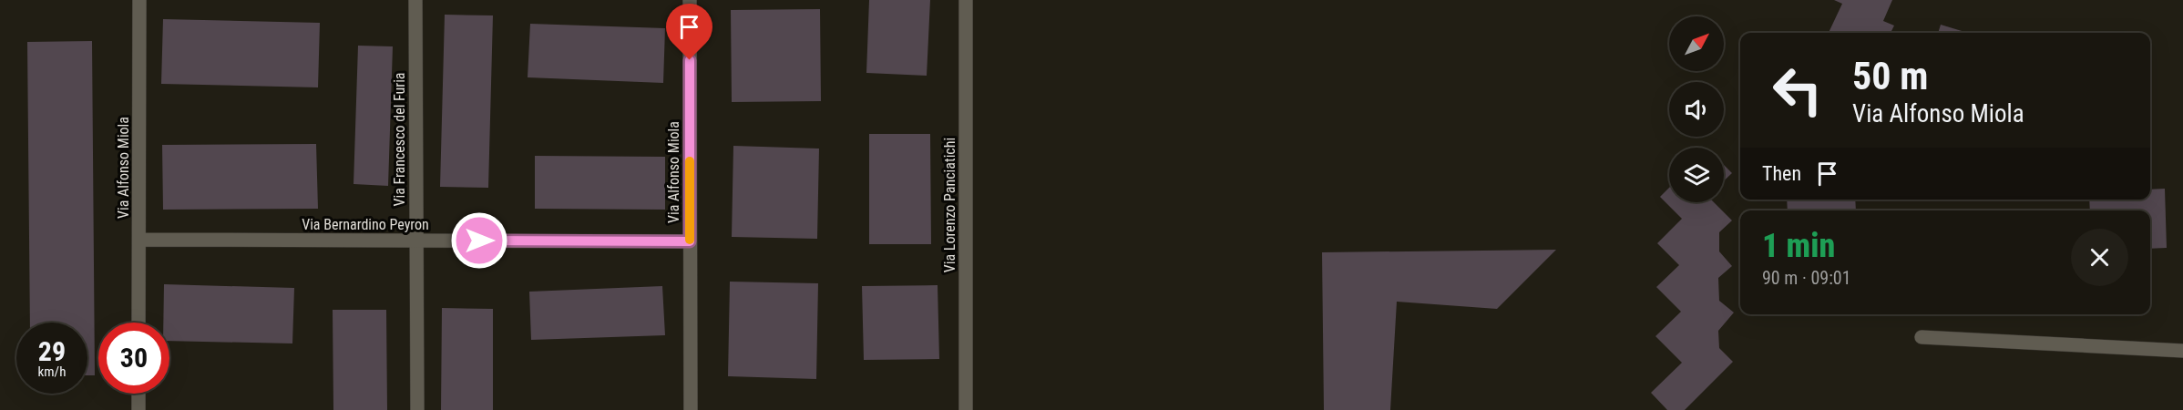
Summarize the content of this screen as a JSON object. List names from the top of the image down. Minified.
{"streets":{"street":["Via Francesco del Furia","Via Alfonso Miola","Via Lorenzo Panciatichi","Via Bernardino Peyron"]},"crossings":[["Via Francesco del Furia","Via Bernardino Peyron"],["Via Alfonso Miola","Via Bernardino Peyron"]],"north":"top right","page":{"turn":["50 m","Via Alfonso Miola"],"then":"Then","heading":["1 min","90 m · 09:01"],"speed":"29 km/h","limit":"30"}}
